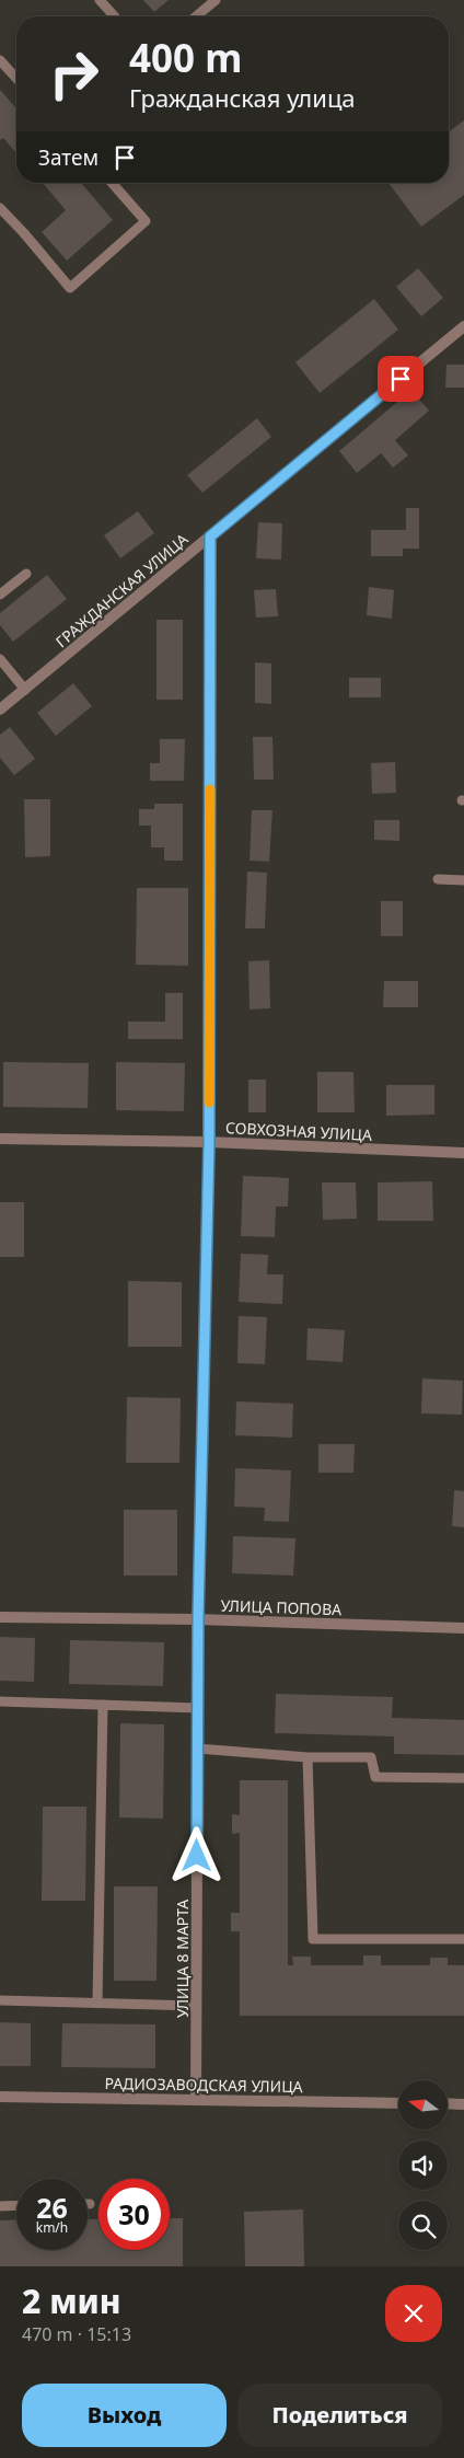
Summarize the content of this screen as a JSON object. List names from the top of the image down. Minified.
{"streets":{"street":["ГРАЖДАНСКАЯ УЛИЦА","СОВХОЗНАЯ УЛИЦА","УЛИЦА ПОПОВА","УЛИЦА 8 МАРТА","РАДИОЗАВОДСКАЯ УЛИЦА"]},"crossings":[["ГРАЖДАНСКАЯ УЛИЦА","УЛИЦА 8 МАРТА"],["СОВХОЗНАЯ УЛИЦА","УЛИЦА 8 МАРТА"],["УЛИЦА ПОПОВА","УЛИЦА 8 МАРТА"],["УЛИЦА 8 МАРТА","РАДИОЗАВОДСКАЯ УЛИЦА"]],"north":"left","page":{"turn":["400 m","Гражданская улица"],"then":"Затем","speed":"26 km/h","limit":"30","heading":["2 мин","470 m · 15:13"],"buttons":["Выход","Поделиться"]}}
